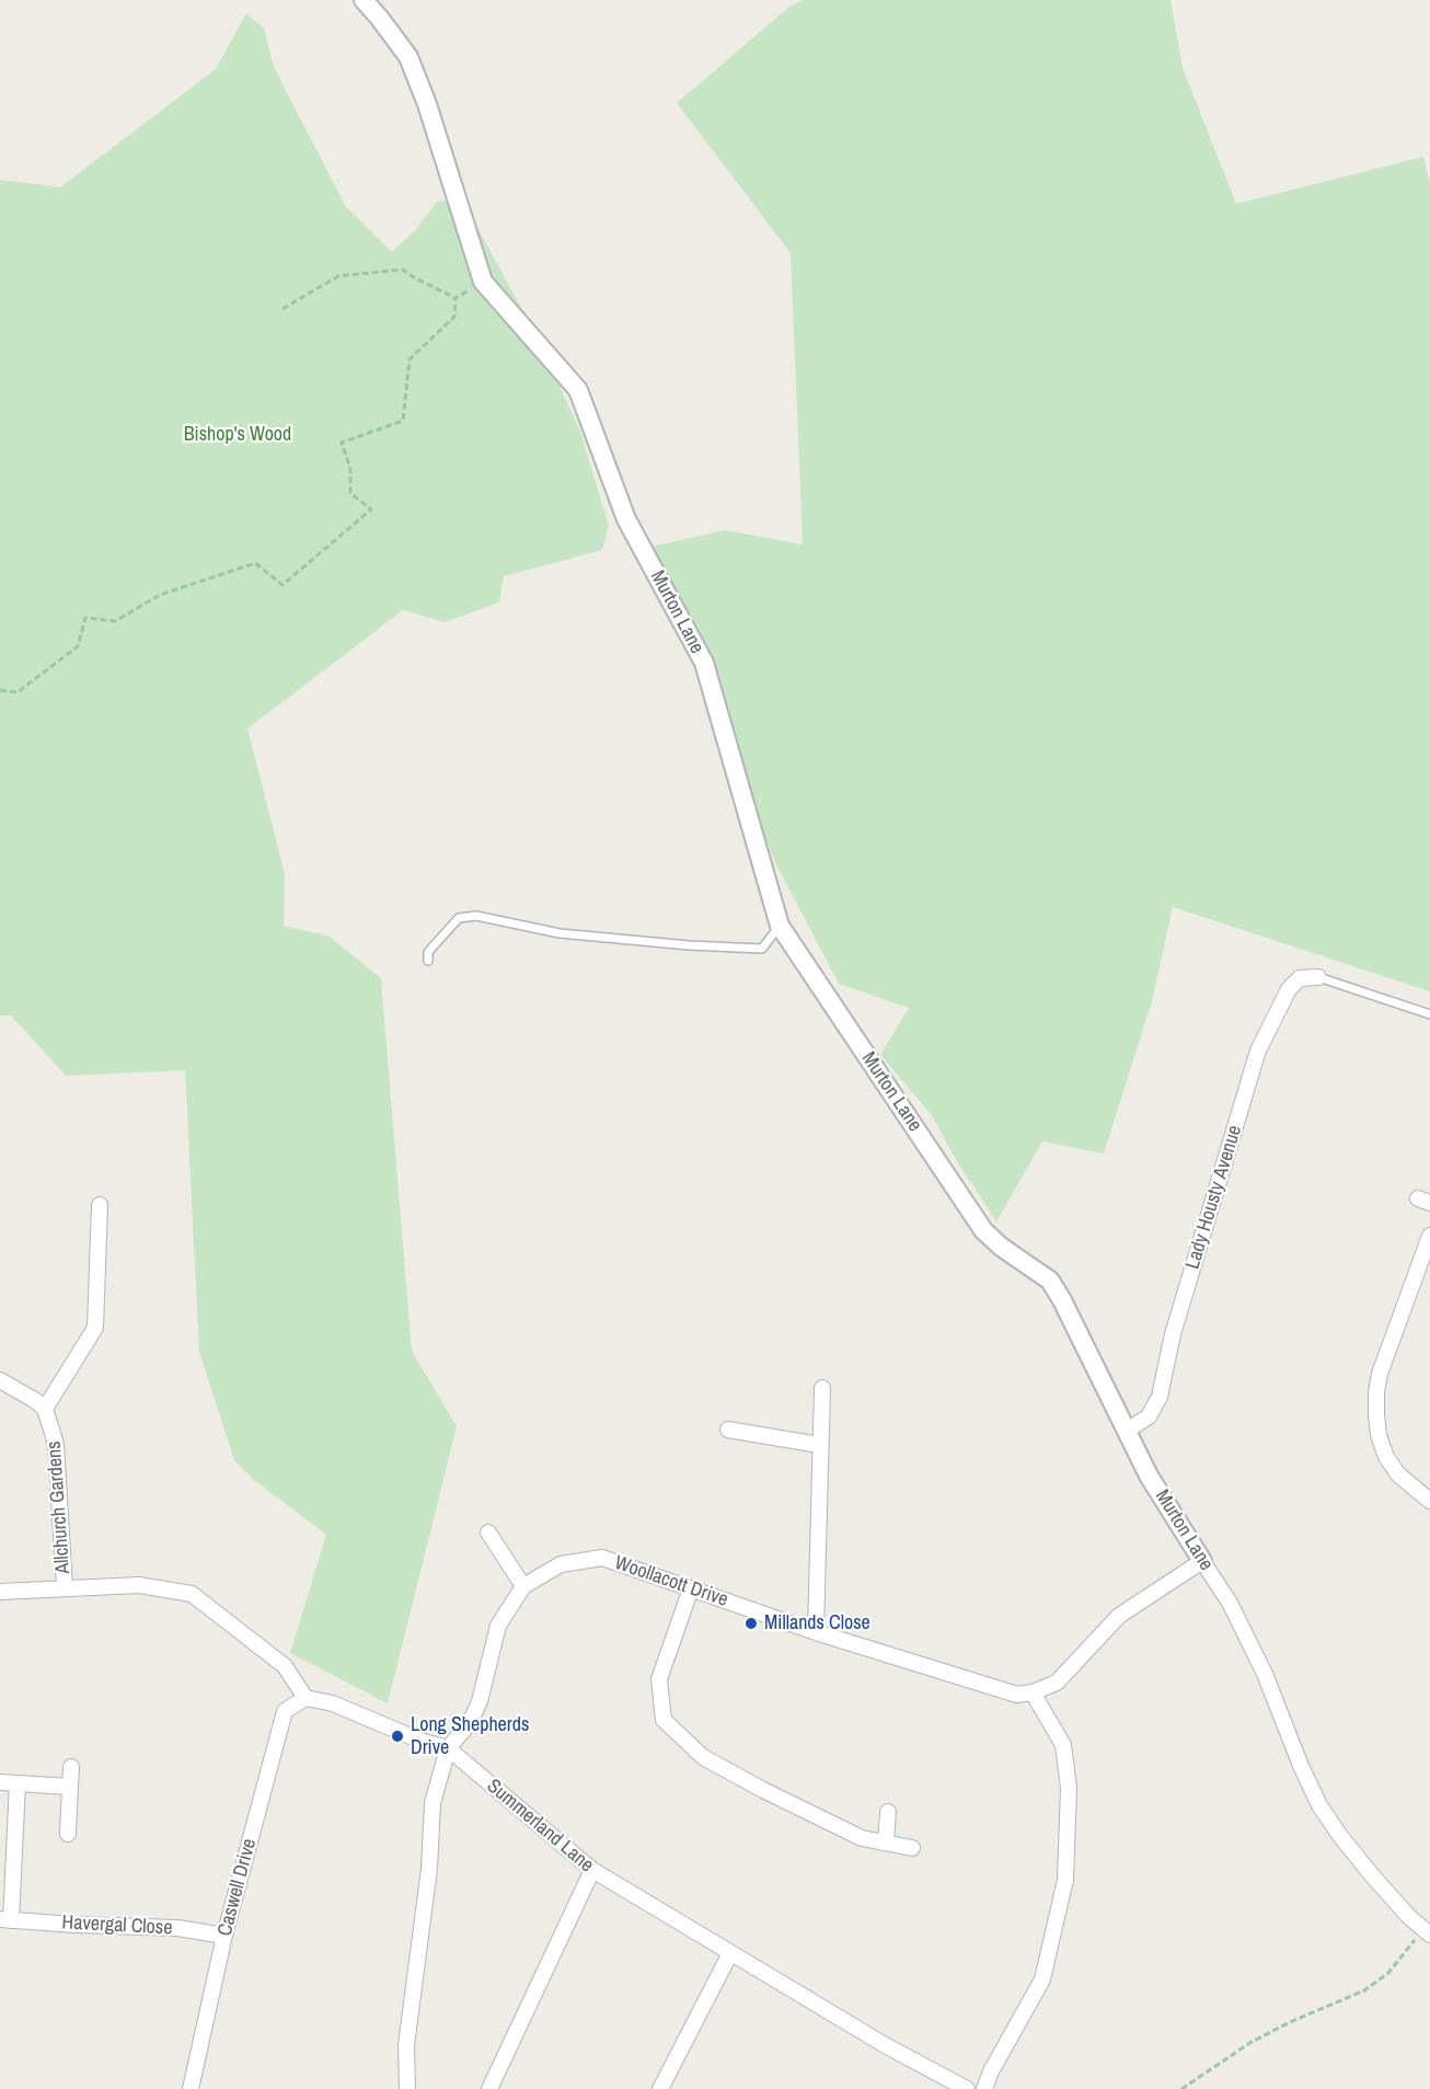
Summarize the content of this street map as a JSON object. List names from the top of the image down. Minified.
{"streets":{"street":["Murton Lane","Lady Housty Avenue","Allchurch Gardens","Woollacott Drive","Summerland Lane","Caswell Drive","Havergal Close"]},"crossings":[["Murton Lane","Lady Housty Avenue"],["Woollacott Drive","Summerland Lane"],["Summerland Lane","Caswell Drive"],["Caswell Drive","Havergal Close"]],"parks":["Bishop's Wood"],"places":["Millands Close","Long Shepherds Drive"]}
